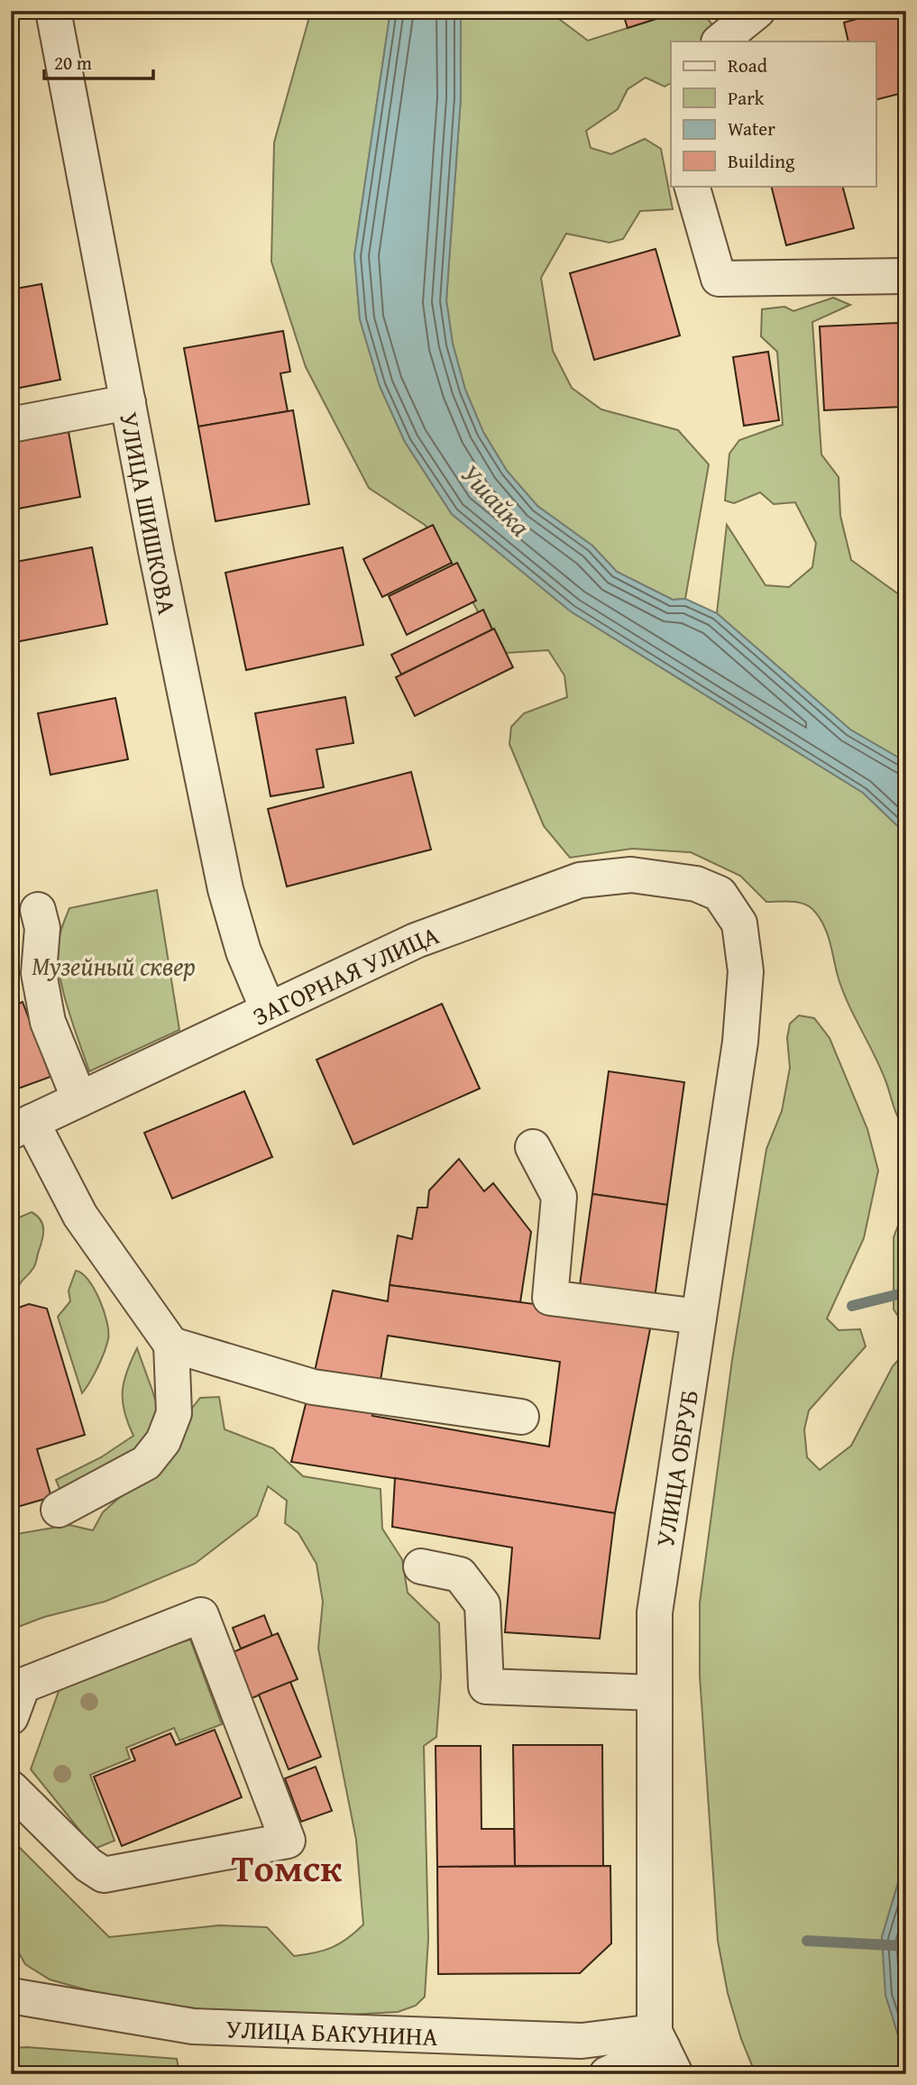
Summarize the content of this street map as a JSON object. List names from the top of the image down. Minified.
{"streets":{"street":["УЛИЦА ШИШКОВА","ЗАГОРНАЯ УЛИЦА","УЛИЦА ОБРУБ","УЛИЦА БАКУНИНА"]},"crossings":[["УЛИЦА ШИШКОВА","ЗАГОРНАЯ УЛИЦА"],["ЗАГОРНАЯ УЛИЦА","УЛИЦА ОБРУБ"],["УЛИЦА ОБРУБ","УЛИЦА БАКУНИНА"]],"districts":["Томск"],"water":["Ушайка"],"parks":["Музейный сквер"],"legend":["Road","Park","Water","Building"],"scale_bar":"20 m"}
